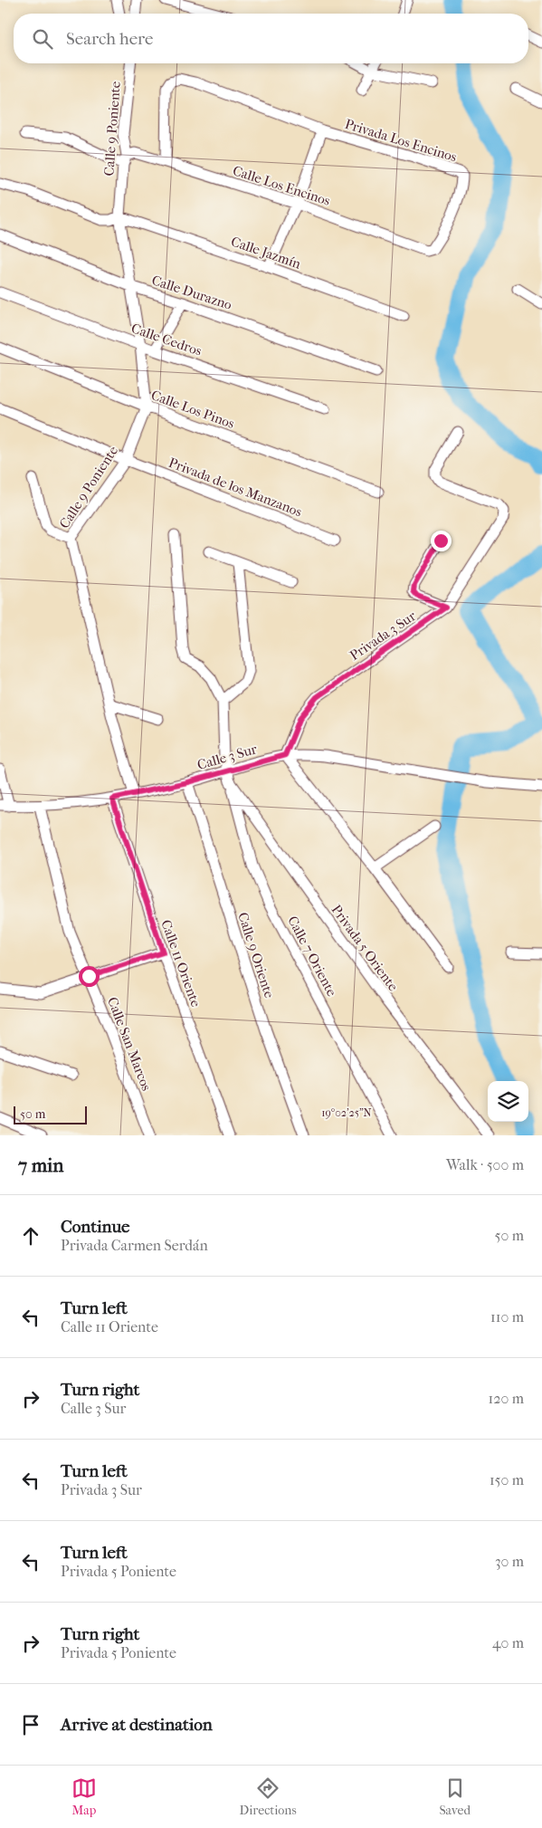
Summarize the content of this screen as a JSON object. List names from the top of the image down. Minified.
{"streets":{"street":["Calle 9 Poniente","Privada Los Encinos","Calle Los Encinos","Calle Jazmín","Calle Durazno","Calle Cedros","Calle Los Pinos","Privada de los Manzanos","Privada 3 Sur","Calle 3 Sur","Privada 5 Oriente","Calle 9 Oriente","Calle 7 Oriente","Calle 11 Oriente","Calle San Marcos"]},"crossings":[["Calle 9 Poniente","Calle Los Encinos"],["Calle 9 Poniente","Calle Jazmín"],["Calle 9 Poniente","Calle Durazno"],["Calle 9 Poniente","Calle Cedros"],["Calle 9 Poniente","Calle Los Pinos"],["Calle 9 Poniente","Privada de los Manzanos"],["Calle 9 Poniente","Calle 3 Sur"],["Privada Los Encinos","Calle Los Encinos"],["Privada 3 Sur","Calle 3 Sur"],["Calle 3 Sur","Privada 5 Oriente"],["Calle 3 Sur","Calle 9 Oriente"],["Calle 3 Sur","Calle 7 Oriente"],["Calle 3 Sur","Calle 11 Oriente"],["Calle 3 Sur","Calle San Marcos"],["Privada 5 Oriente","Calle 7 Oriente"]],"scale_bar":"50 m","page":{"search":"Search here","scale":"50 m","heading":["7 min","Walk · 500 m"],"list":[["Continue","Privada Carmen Serdán","50 m"],["Turn left","Calle 11 Oriente","110 m"],["Turn right","Calle 3 Sur","120 m"],["Turn left","Privada 3 Sur","150 m"],["Turn left","Privada 5 Poniente","30 m"],["Turn right","Privada 5 Poniente","40 m"],"Arrive at destination"],"nav":["Map","Directions","Saved"]},"coordinates":["19°02'25\"N"]}
